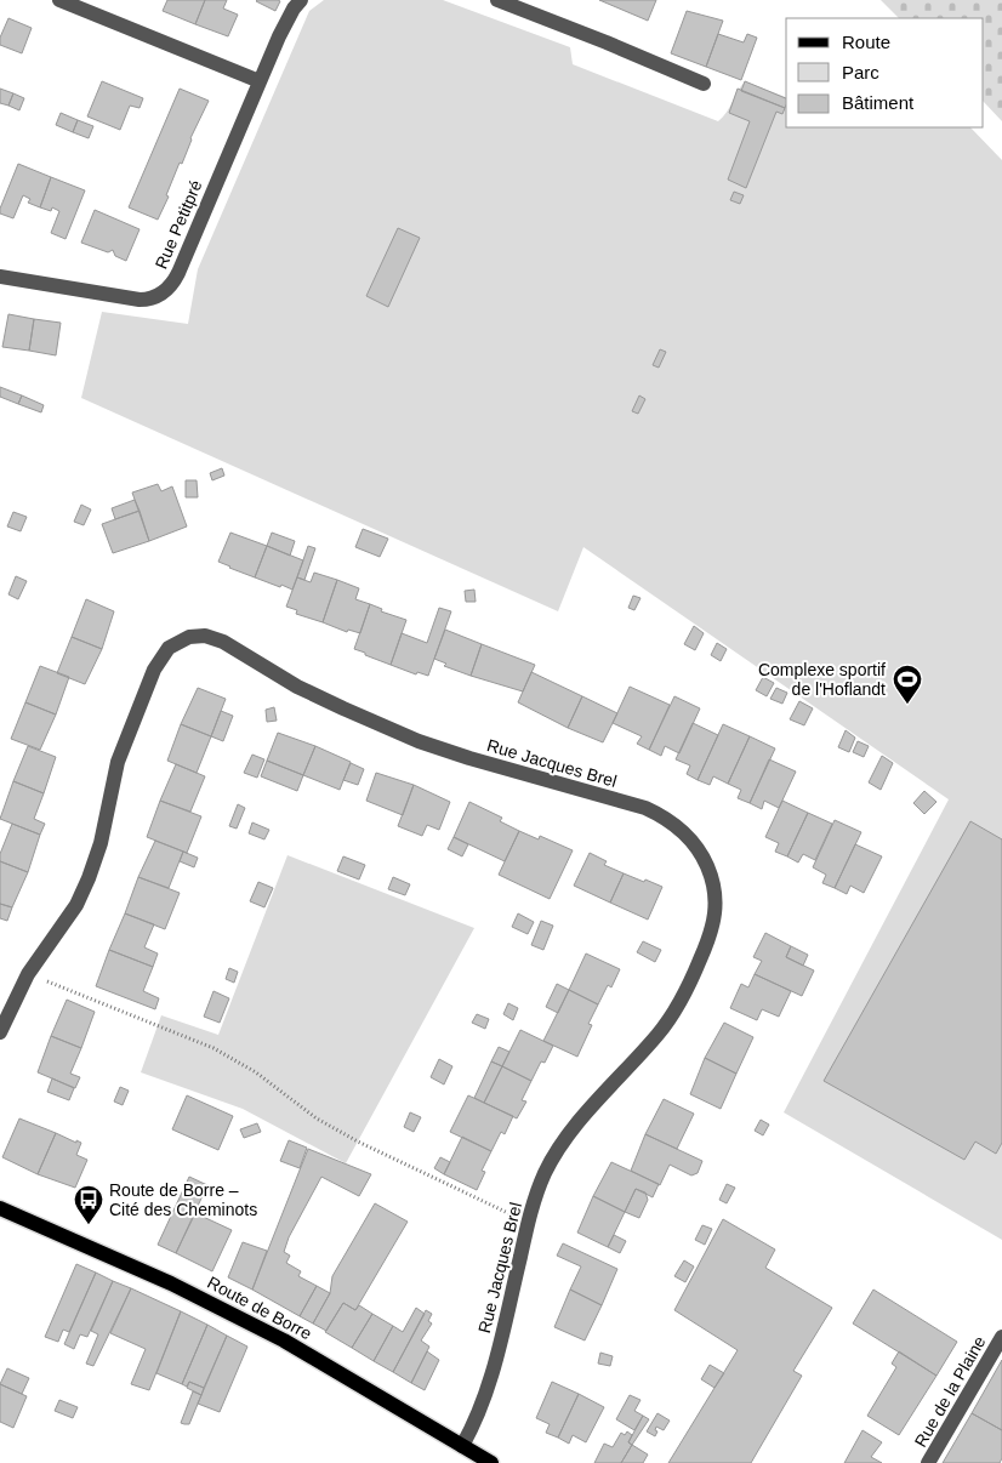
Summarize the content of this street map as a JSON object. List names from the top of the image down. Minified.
{"streets":{"main road":["Route de Borre"],"street":["Rue Petitpré","Rue Jacques Brel","Rue de la Plaine"]},"crossings":[["Rue Jacques Brel","Route de Borre"]],"places":{"sports":["Complexe sportif de l'Hoflandt"],"bus stop":["Route de Borre – Cité des Cheminots"]},"legend":["Route","Parc","Bâtiment"]}
